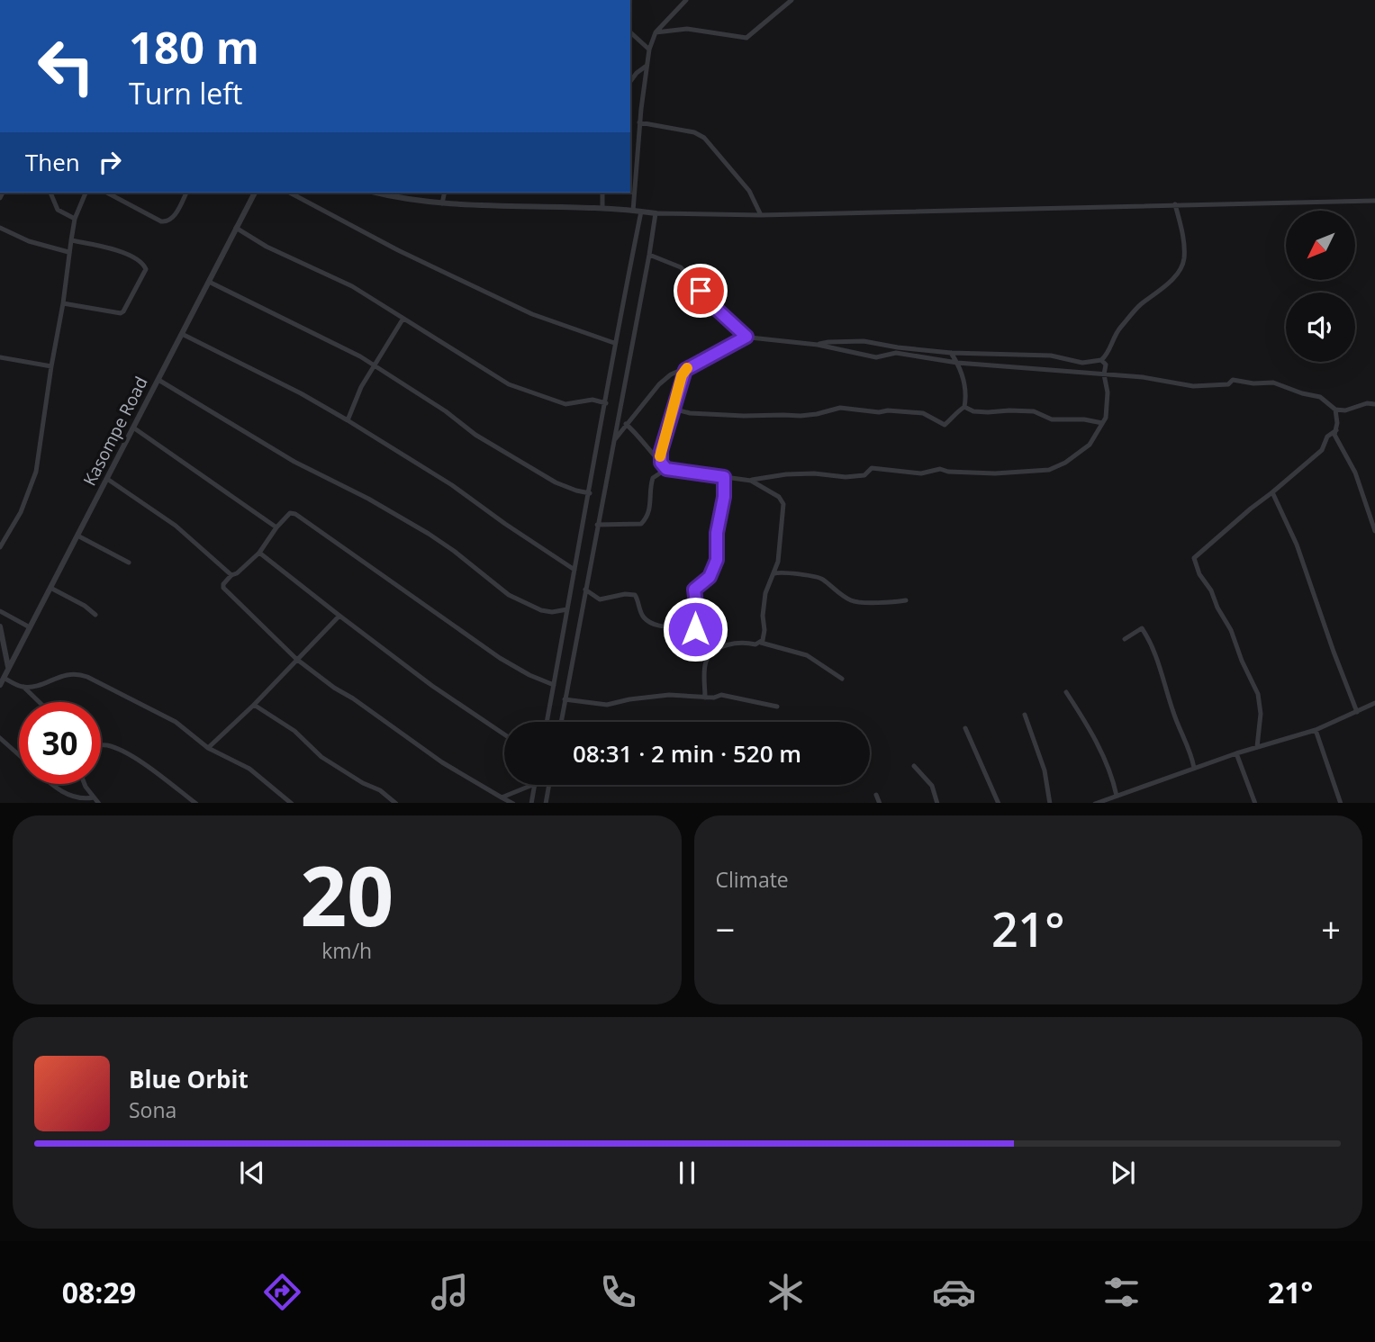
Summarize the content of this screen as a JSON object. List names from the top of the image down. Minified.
{"streets":{"street":["Kasompe Road"]},"north":"bottom left","page":{"turn":["180 m","Turn left"],"then":"Then","limit":"30","trip":"08:31 · 2 min · 520 m","tile":[["20","km/h"],"Climate"],"heat":["−","21°","+"],"song":["Blue Orbit","Sona"],"tabs":["08:29","21°"]}}
